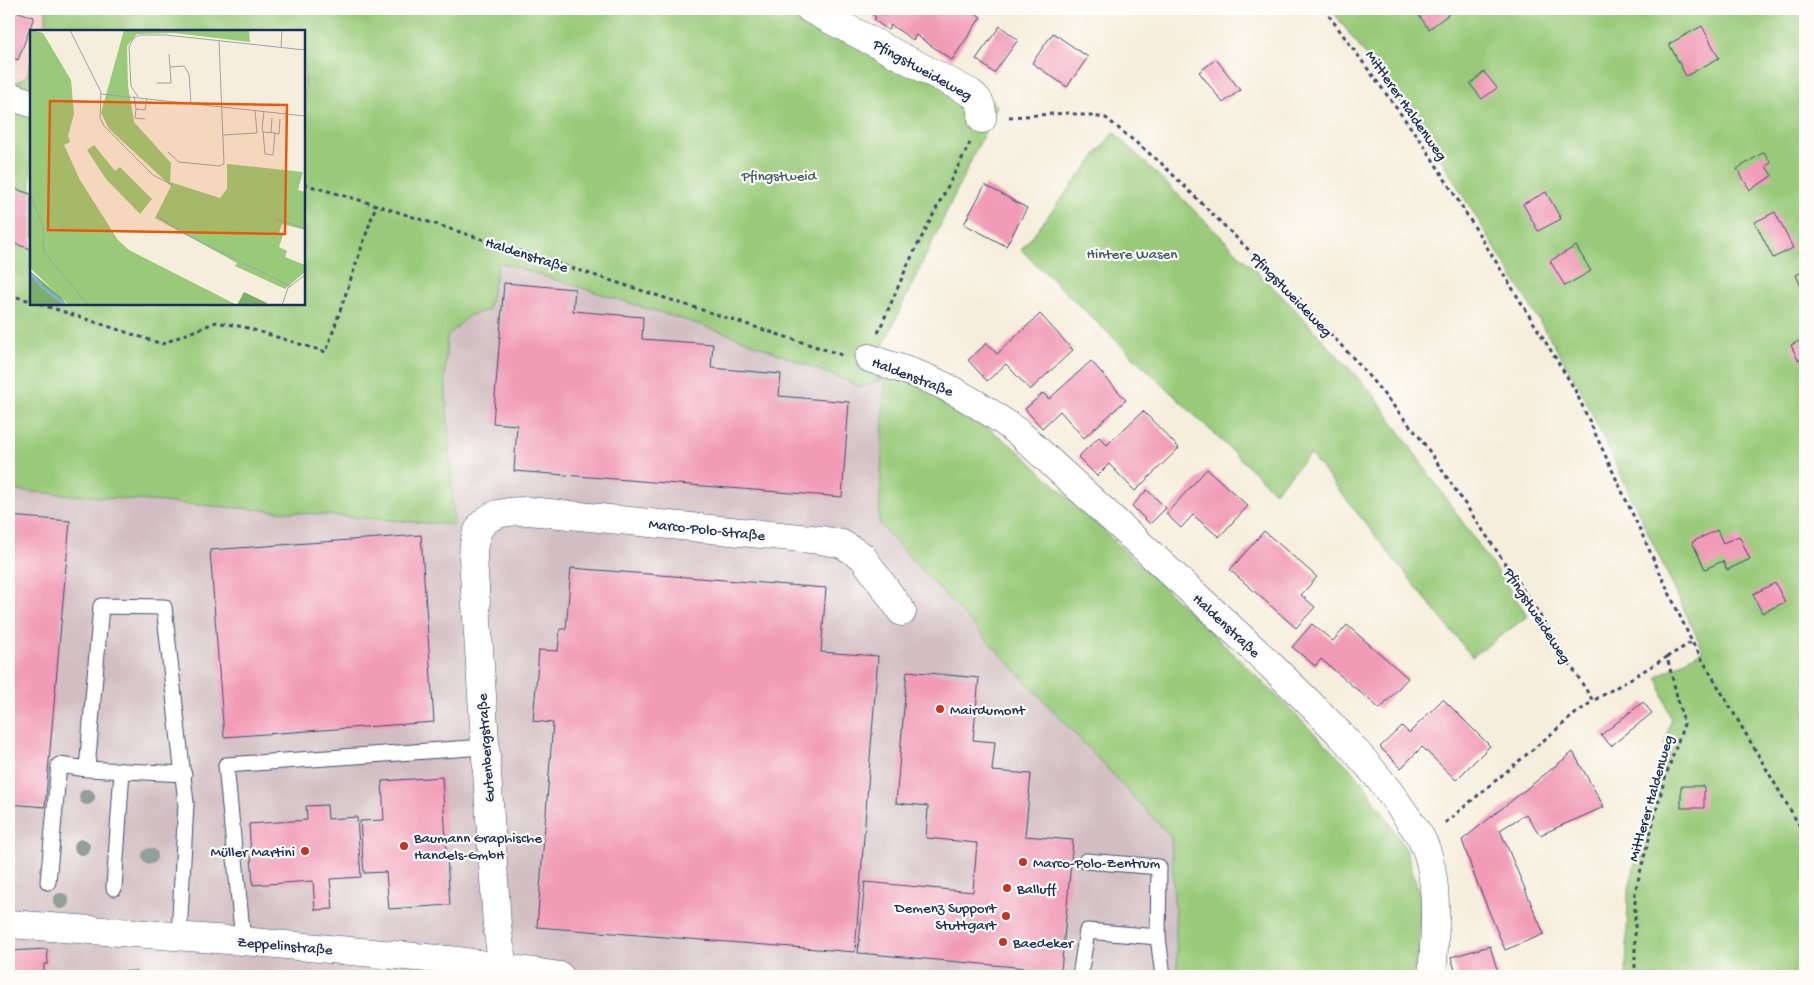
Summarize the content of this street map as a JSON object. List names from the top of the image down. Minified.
{"streets":{"street":["Pfingstweideweg","Haldenstraße","Marco-Polo-Straße","Gutenbergstraße","Zeppelinstraße"],"path":["Mittlerer Haldenweg"]},"crossings":[["Marco-Polo-Straße","Gutenbergstraße"],["Gutenbergstraße","Zeppelinstraße"]],"parks":["Pfingstweid","Hintere Wasen"],"places":["Mairdumont","Baumann Graphische Handels-GmbH","Müller Martini","Marco-Polo-Zentrum","Balluff","Demenz Support Stuttgart","Baedeker"]}
